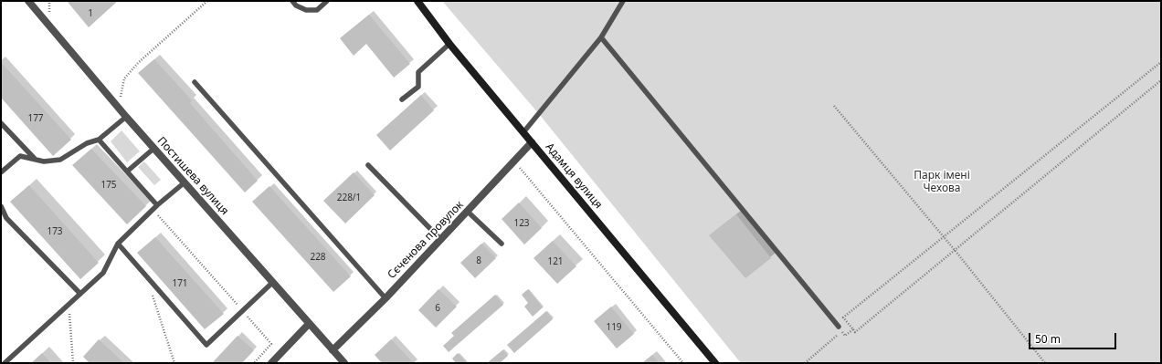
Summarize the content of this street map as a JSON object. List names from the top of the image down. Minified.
{"streets":{"street":["Постишева вулиця","Адамця вулиця","Сєченова провулок"]},"crossings":[["Постишева вулиця","Сєченова провулок"],["Адамця вулиця","Сєченова провулок"]],"parks":["Парк імені Чехова"],"house_numbers":["1","177","175","228/1","123","173","228","8","121","171","6","119"],"scale_bar":"50 m"}
